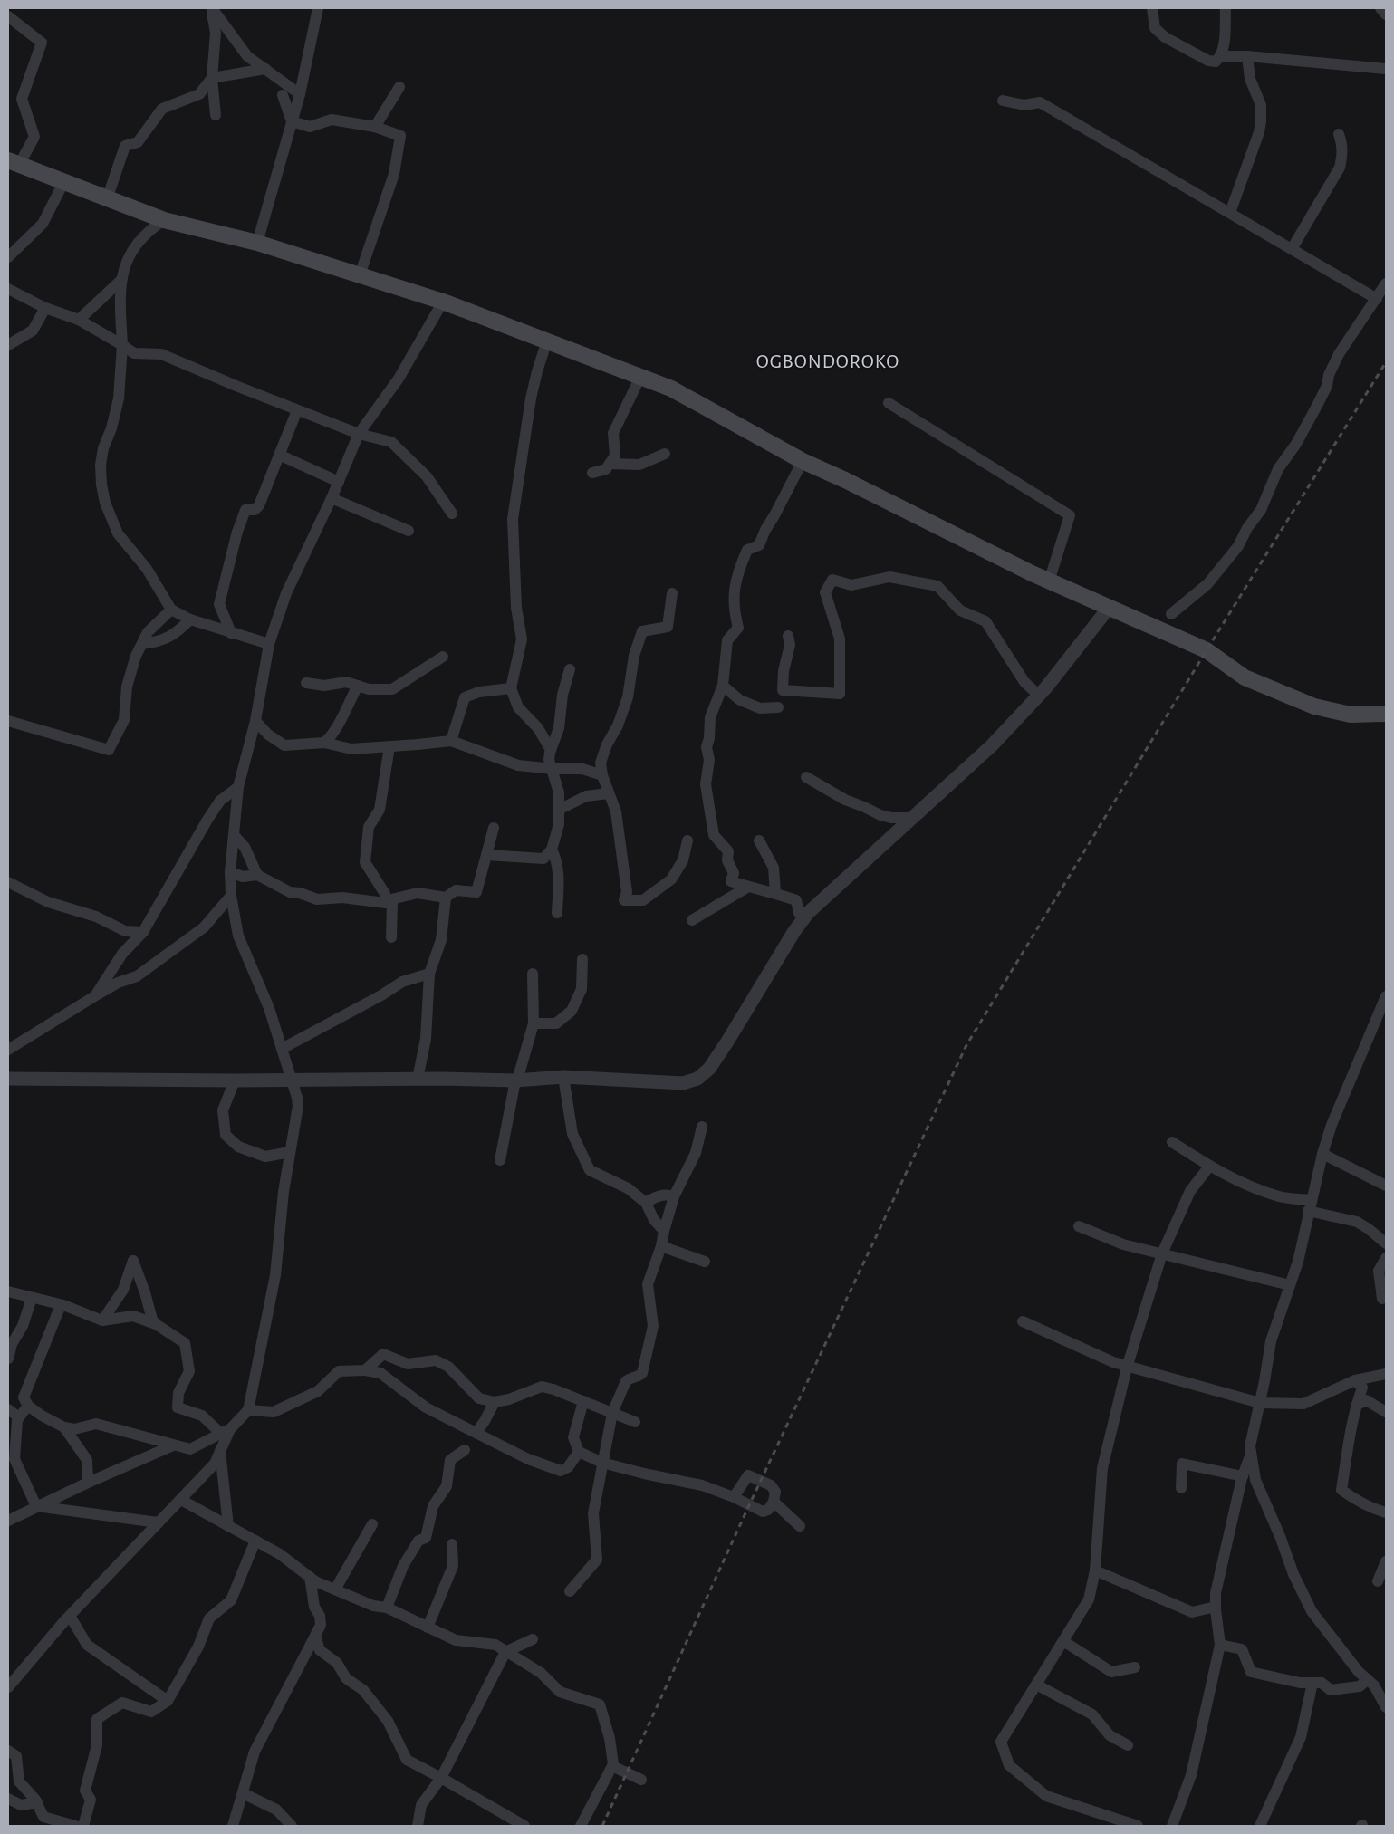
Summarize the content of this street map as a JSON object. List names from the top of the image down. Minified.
{"districts":["OGBONDOROKO"]}
